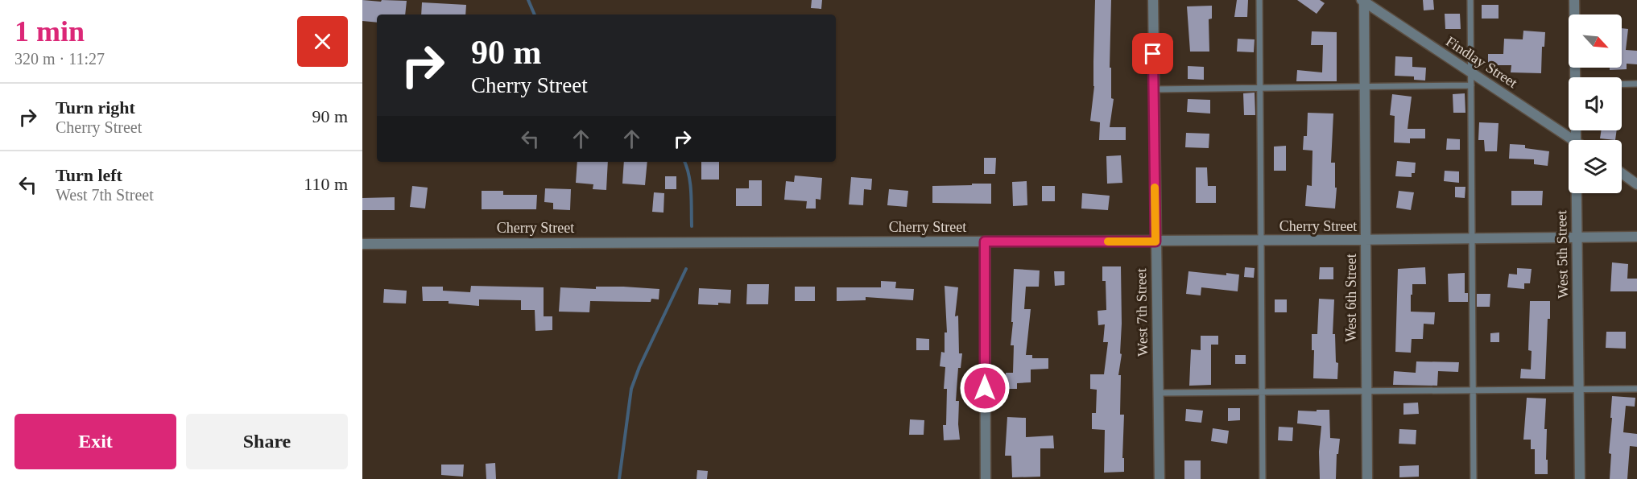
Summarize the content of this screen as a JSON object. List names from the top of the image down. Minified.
{"streets":{"street":["Findlay Street","Cherry Street","West 5th Street","West 6th Street","West 7th Street"]},"crossings":[["Findlay Street","West 6th Street"],["Cherry Street","West 5th Street"],["Cherry Street","West 6th Street"],["Cherry Street","West 7th Street"]],"north":"bottom right","page":{"heading":["1 min","320 m · 11:27"],"turn":["90 m","Cherry Street"],"list":[{"name":"Turn right","note":"Cherry Street","value":"90 m"},{"name":"Turn left","note":"West 7th Street","value":"110 m"}],"buttons":["Exit","Share"]}}
